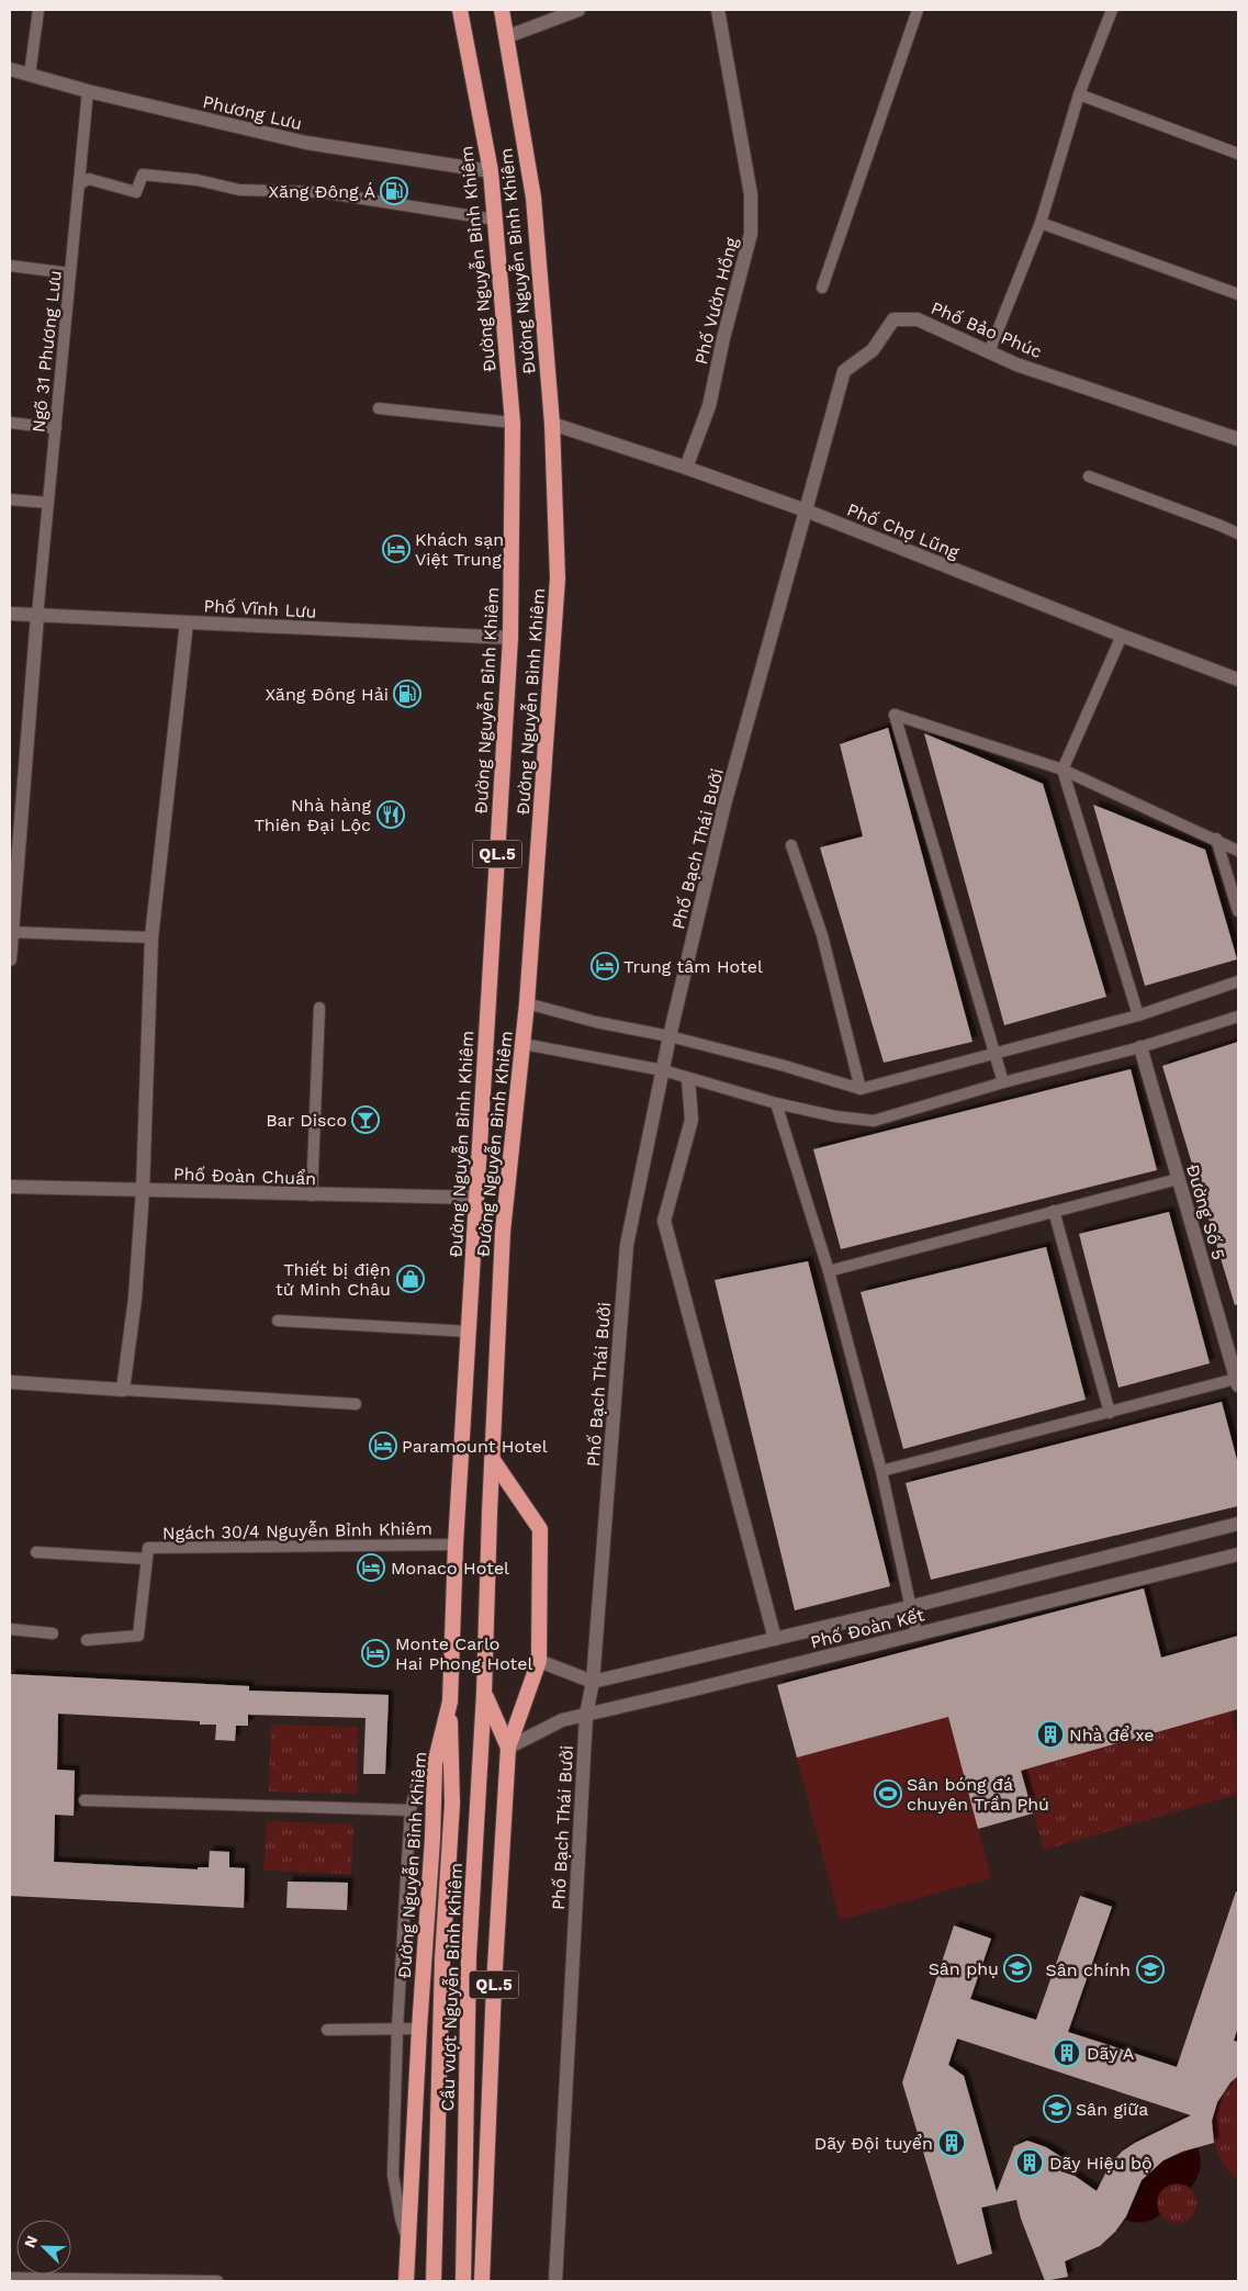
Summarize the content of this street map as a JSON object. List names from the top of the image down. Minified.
{"streets":{"highway":["Đường Nguyễn Bỉnh Khiêm","Đường Nguyễn Bình Khiêm","QL.5","Cầu vượt Nguyễn Bỉnh Khiêm"],"street":["Phương Lưu","Phố Vườn Hồng","Phố Bảo Phúc","Phố Chợ Lũng","Phố Vĩnh Lưu","Phố Bạch Thái Bưởi","Phố Đoàn Chuẩn","Đường Số 5","Phố Đoàn Kết"],"lane":["Ngõ 31 Phương Lưu","Ngách 30/4 Nguyễn Bỉnh Khiêm"]},"crossings":[["Phương Lưu","Đường Nguyễn Bỉnh Khiêm"],["Phương Lưu","Ngõ 31 Phương Lưu"],["Đường Nguyễn Bỉnh Khiêm","Phố Vĩnh Lưu"],["Đường Nguyễn Bỉnh Khiêm","Phố Đoàn Chuẩn"],["Đường Nguyễn Bỉnh Khiêm","Ngách 30/4 Nguyễn Bỉnh Khiêm"],["Đường Nguyễn Bỉnh Khiêm","Cầu vượt Nguyễn Bỉnh Khiêm"],["Đường Nguyễn Bình Khiêm","Phố Chợ Lũng"],["Đường Nguyễn Bình Khiêm","QL.5"],["Đường Nguyễn Bình Khiêm","Cầu vượt Nguyễn Bỉnh Khiêm"],["Phố Vườn Hồng","Phố Chợ Lũng"],["Phố Bảo Phúc","Phố Chợ Lũng"],["Phố Bảo Phúc","Phố Bạch Thái Bưởi"],["Ngõ 31 Phương Lưu","Phố Vĩnh Lưu"],["Phố Chợ Lũng","Phố Bạch Thái Bưởi"],["Phố Bạch Thái Bưởi","Phố Đoàn Kết"],["QL.5","Phố Đoàn Kết"],["QL.5","Cầu vượt Nguyễn Bỉnh Khiêm"]],"places":{"fuel station":["Xăng Đông Á","Xăng Đông Hải"],"hotel":["Khách sạn Việt Trung","Trung tâm Hotel","Paramount Hotel","Monaco Hotel","Monte Carlo Hai Phong Hotel"],"restaurant":["Nhà hàng Thiên Đại Lộc"],"bar":["Bar Disco"],"shop":["Thiết bị điện tử Minh Châu"],"building":["Nhà để xe","Dãy A","Dãy Đội tuyển","Dãy Hiệu bộ"],"sports":["Sân bóng đá chuyên Trần Phú"],"school or university":["Sân phụ","Sân chính","Sân giữa"]},"north":"top left"}
